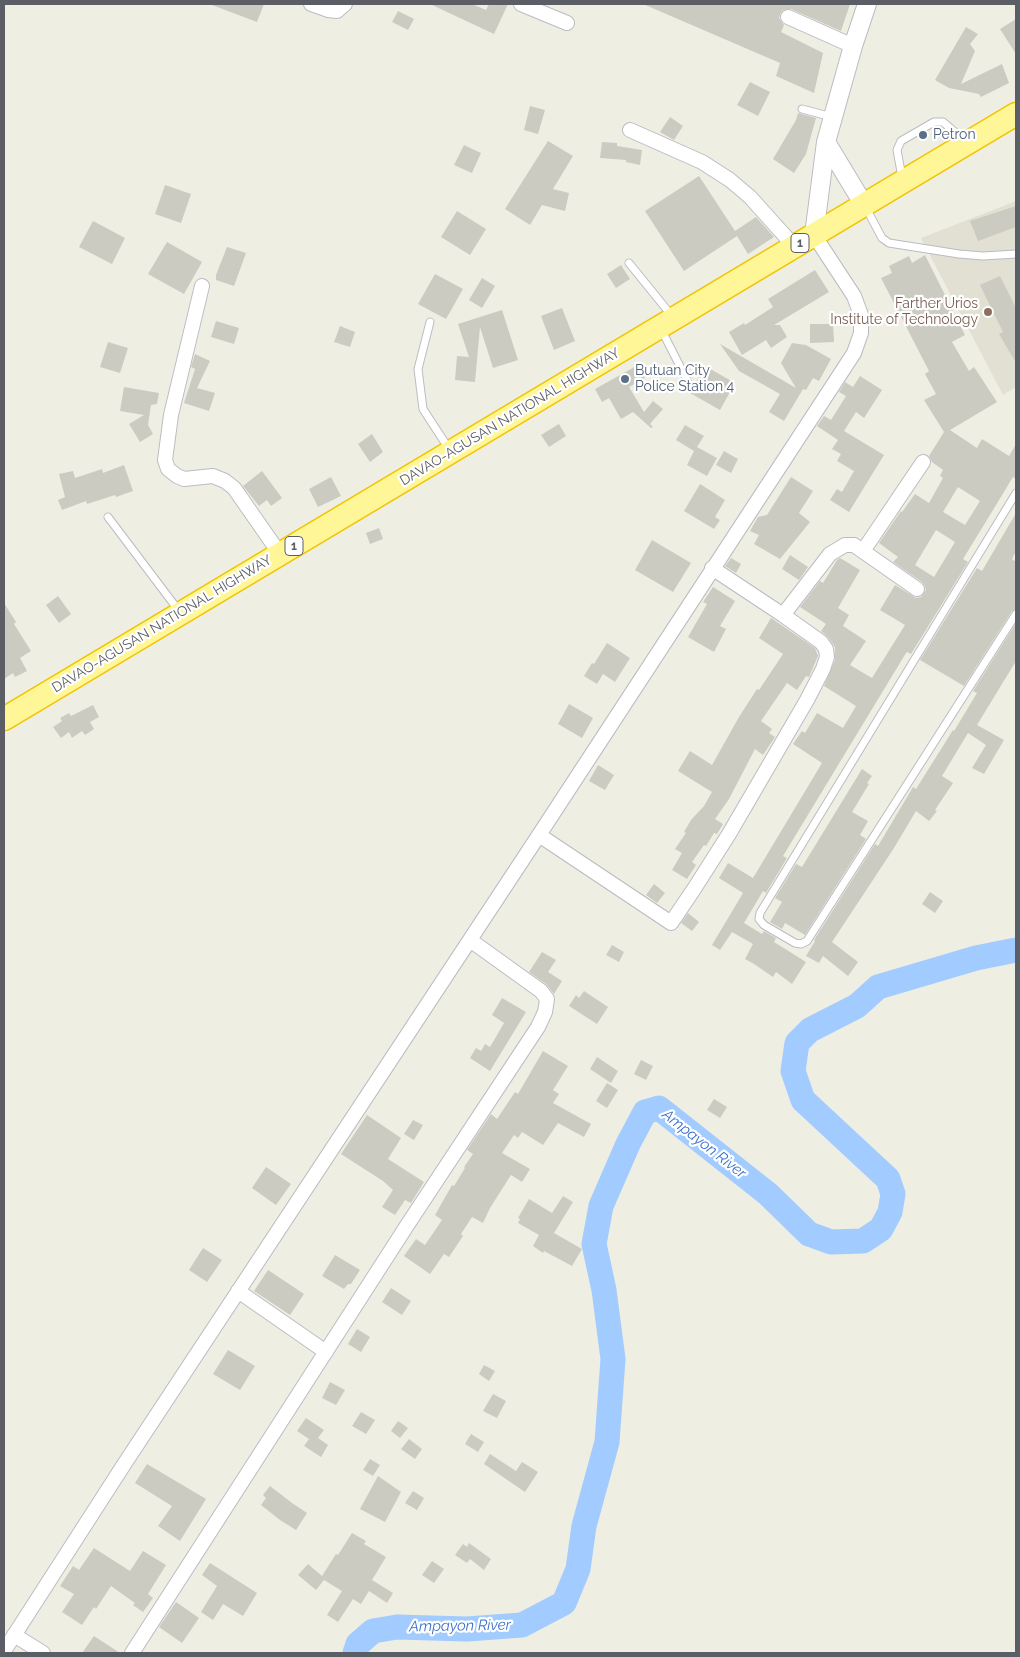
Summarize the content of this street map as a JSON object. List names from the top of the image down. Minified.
{"streets":{"highway":["1","DAVAO-AGUSAN NATIONAL HIGHWAY"]},"water":["Ampayon River"],"places":["Petron","Farther Urios Institute of Technology","Butuan City Police Station 4"]}
